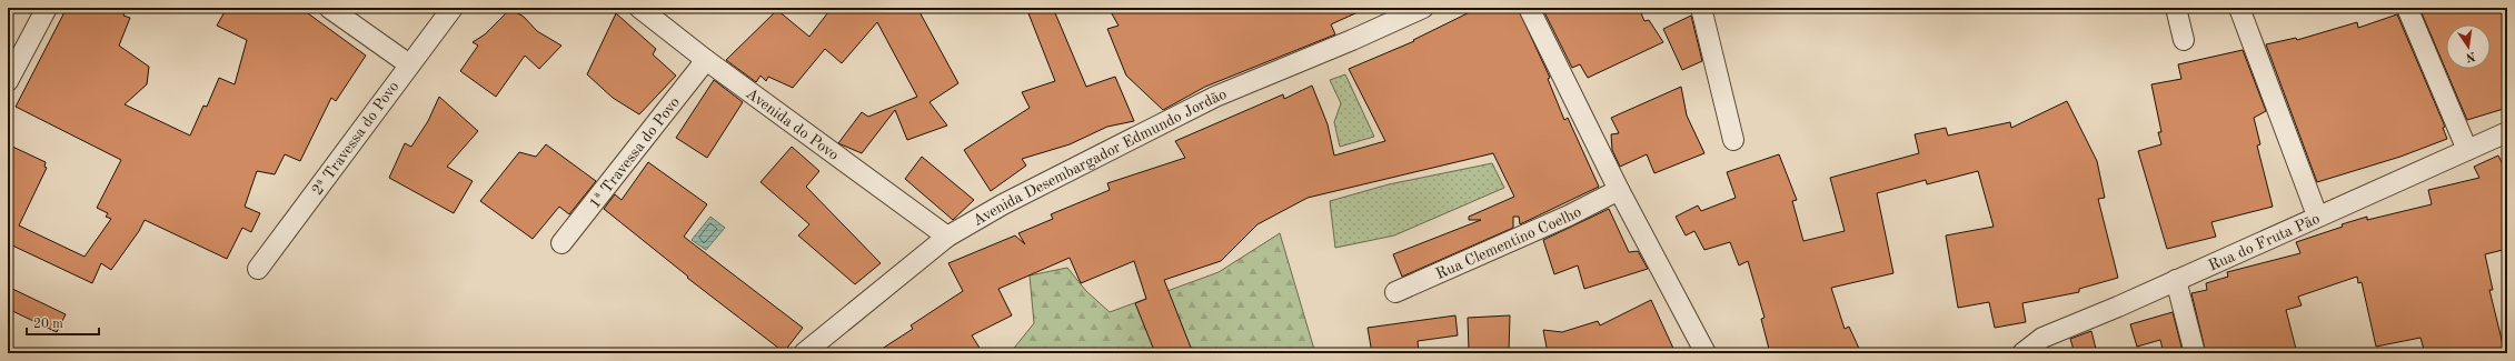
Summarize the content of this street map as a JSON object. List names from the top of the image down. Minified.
{"streets":{"street":["Avenida do Povo","2ª Travessa do Povo","1ª Travessa do Povo","Avenida Desembargador Edmundo Jordão","Rua do Fruta Pão","Rua Clementino Coelho"]},"crossings":[["Avenida do Povo","1ª Travessa do Povo"],["Avenida do Povo","Avenida Desembargador Edmundo Jordão"]],"scale_bar":"20 m","north":"bottom"}
